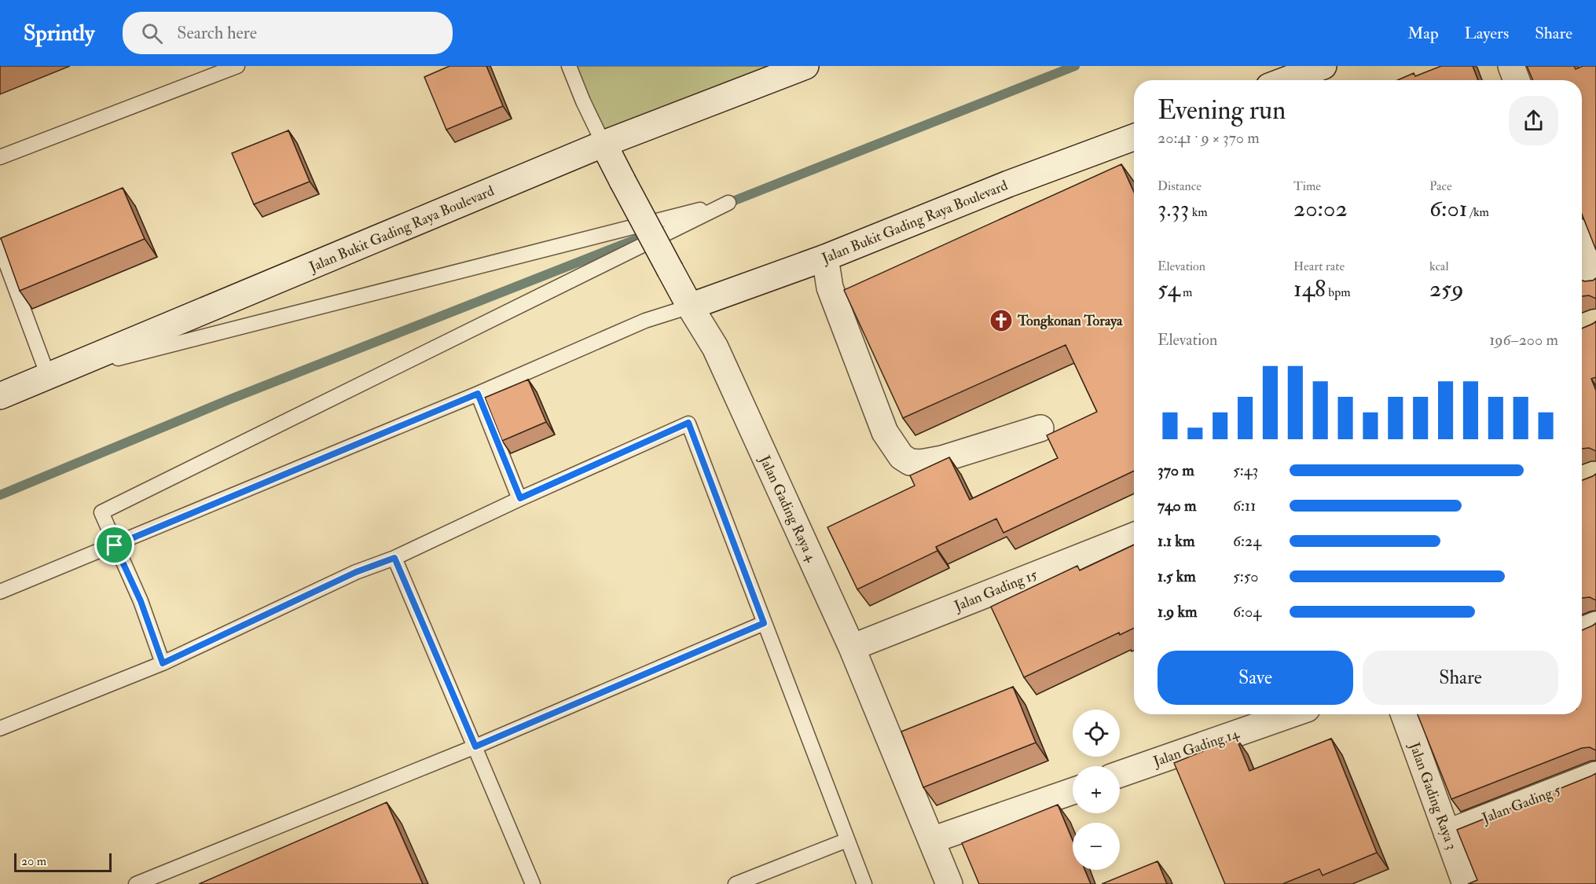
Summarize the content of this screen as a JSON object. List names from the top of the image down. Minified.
{"streets":{"street":["Jalan Bukit Gading Raya Boulevard","Jalan Gading Raya 4","Jalan Gading 15","Jalan Gading 14","Jalan Gading Raya 3","Jalan Gading 5"]},"crossings":[["Jalan Bukit Gading Raya Boulevard","Jalan Gading Raya 4"],["Jalan Gading Raya 4","Jalan Gading 15"],["Jalan Gading Raya 3","Jalan Gading 5"]],"places":{"church":["Tongkonan Toraya"]},"scale_bar":"20 m","page":{"header":"Sprintly","search":"Search here","nav":["Map","Layers","Share"],"heading":["Evening run","20:41 · 9 × 370 m"],"stats":[["Distance","3.33 km"],["Time","20:02"],["Pace","6:01 /km"],["Elevation","54 m"],["Heart rate","148 bpm"],["kcal","259"]],"chart":["Elevation","196–200 m"],"list":[{"name":"370 m","note":"5:43"},{"name":"740 m","note":"6:11"},{"name":"1.1 km","note":"6:24"},{"name":"1.5 km","note":"5:50"},{"name":"1.9 km","note":"6:04"}],"buttons":["Save","Share"],"map_buttons":["+","−"],"scale":"20 m"}}
